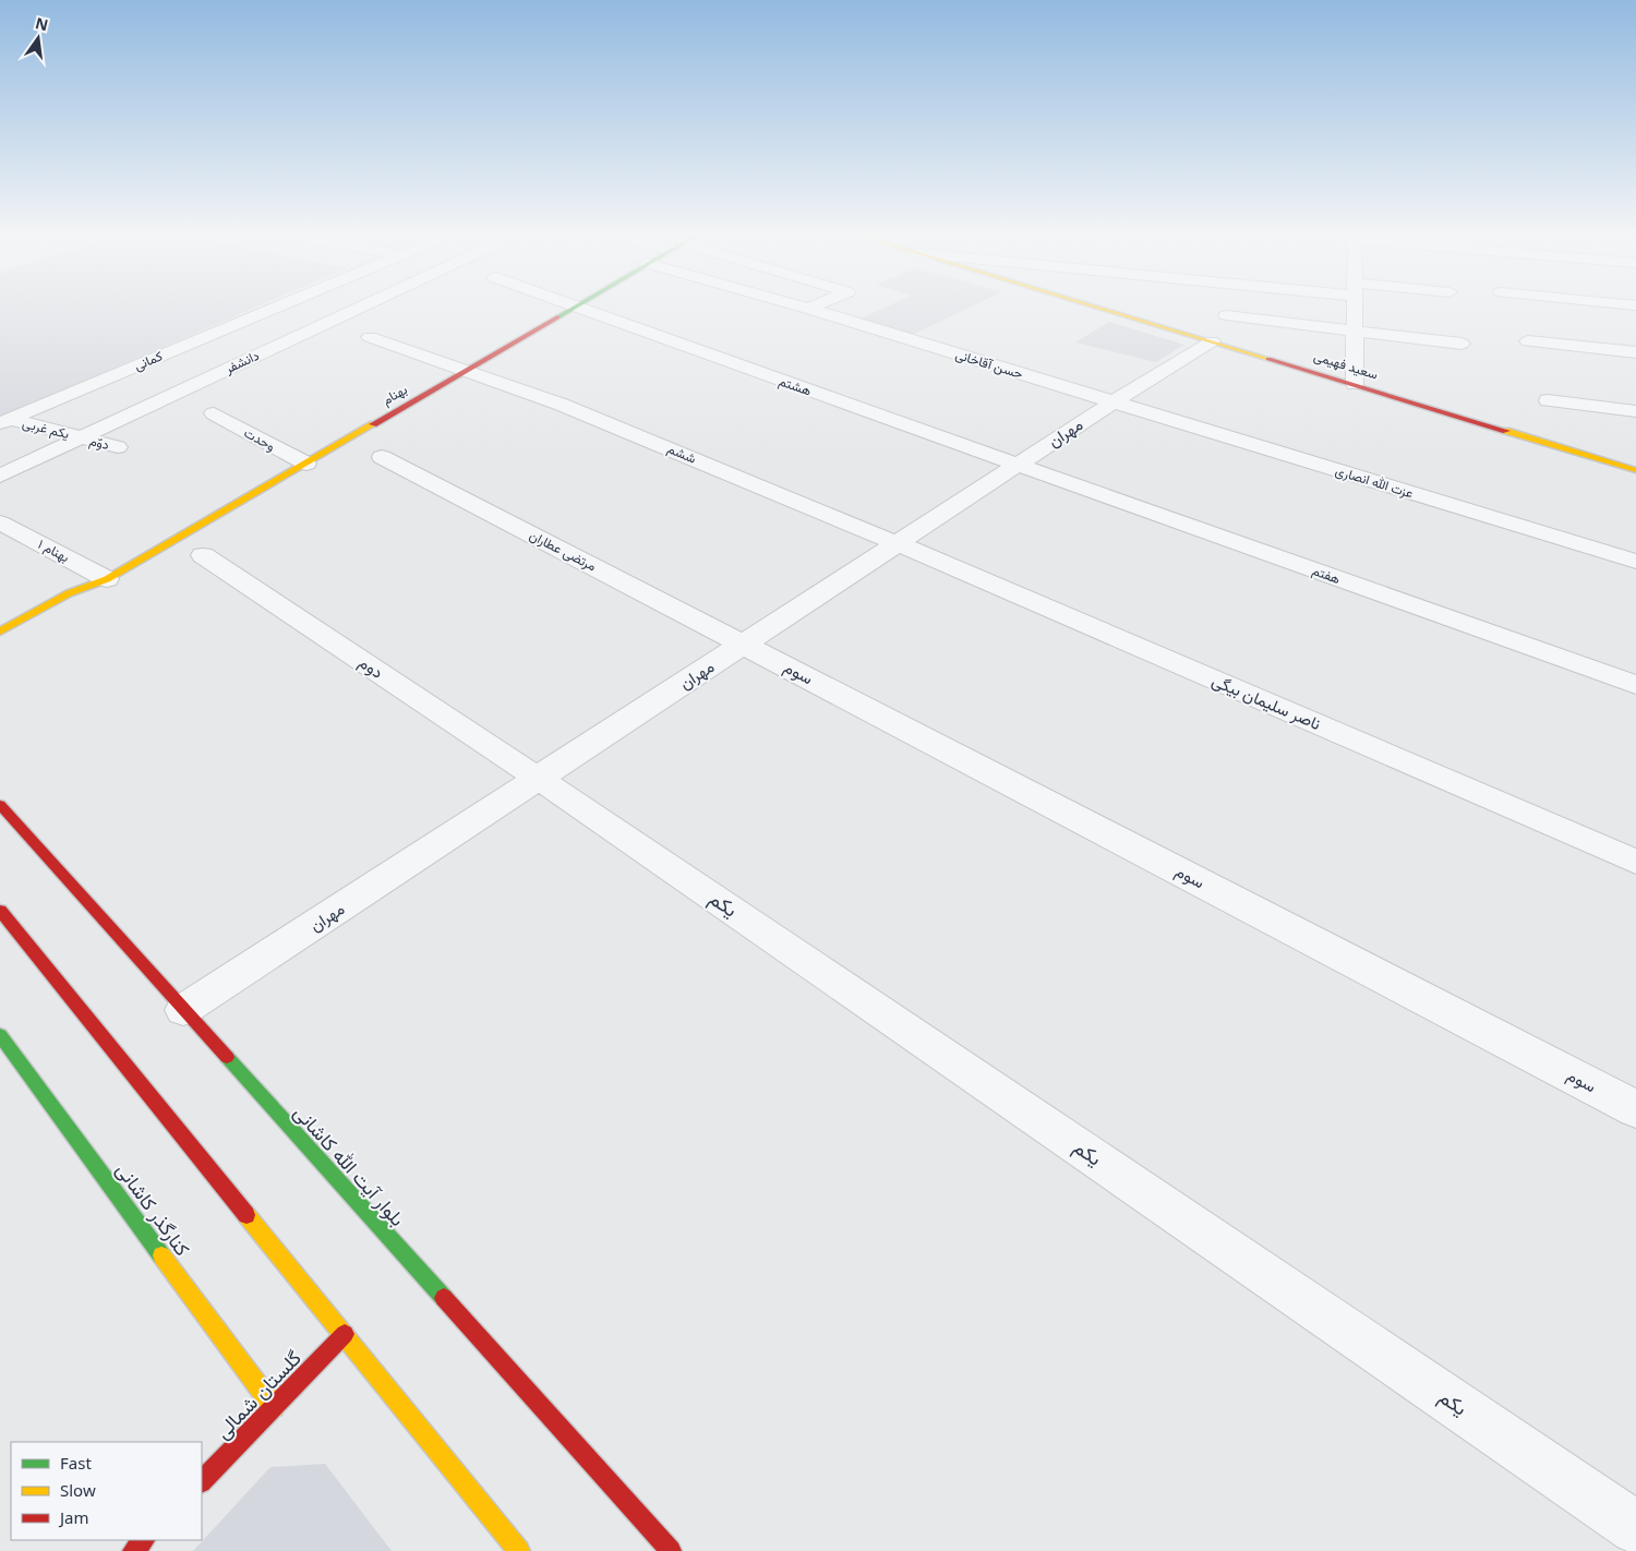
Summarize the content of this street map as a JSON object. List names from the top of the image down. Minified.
{"streets":{"main road":["سعید فهیمی","بهنام","بلوار آیت الله کاشانی","کنارگذر کاشانی","گلستان شمالی"],"street":["کمانی","دانشفر","حسن آقاخانی","هشتم","یکم غربی","مهران","وحدت","دوّم","ششم","عزت الله انصاری","بهنام ۱","مرتضی عطاران","هفتم","دوم","سوم","ناصر سلیمان بیگی","یکم"]},"crossings":[["کمانی","یکم غربی"],["کمانی","ششم"],["دانشفر","یکم غربی"],["دانشفر","دوّم"],["دانشفر","ششم"],["حسن آقاخانی","مهران"],["حسن آقاخانی","عزت الله انصاری"],["سعید فهیمی","مهران"],["هشتم","مهران"],["هشتم","هفتم"],["بهنام","وحدت"],["بهنام","ششم"],["بهنام","بهنام ۱"],["یکم غربی","دوّم"],["مهران","ششم"],["مهران","عزت الله انصاری"],["مهران","مرتضی عطاران"],["مهران","هفتم"],["مهران","دوم"],["مهران","سوم"],["مهران","ناصر سلیمان بیگی"],["مهران","یکم"],["مهران","بلوار آیت الله کاشانی"],["ششم","ناصر سلیمان بیگی"],["مرتضی عطاران","سوم"],["دوم","یکم"],["کنارگذر کاشانی","گلستان شمالی"]],"legend":["Fast","Slow","Jam"],"north":"top"}
